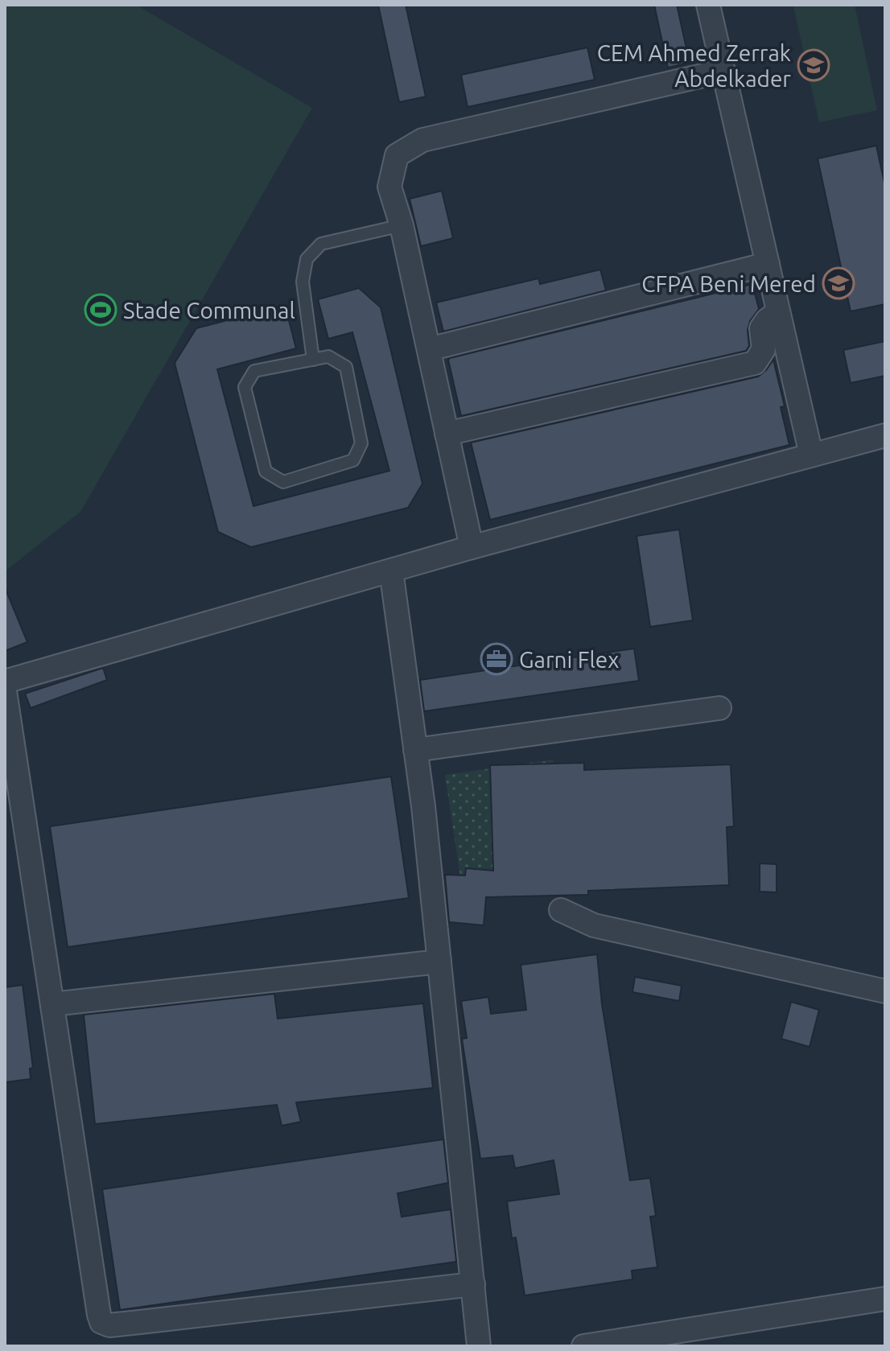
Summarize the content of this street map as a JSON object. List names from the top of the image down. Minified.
{"places":{"school or university":["CEM Ahmed Zerrak Abdelkader","CFPA Beni Mered"],"sports":["Stade Communal"],"office":["Garni Flex"]}}
